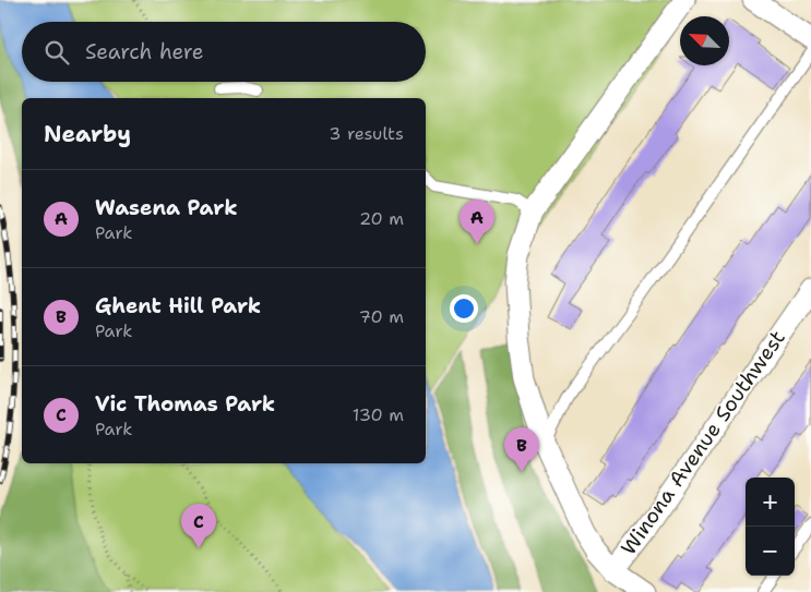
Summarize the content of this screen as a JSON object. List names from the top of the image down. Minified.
{"streets":{"street":["Winona Avenue Southwest"]},"north":"top left","page":{"search":"Search here","heading":["Nearby","3 results"],"list":[{"mark":"A","name":"Wasena Park","note":"Park","value":"20 m"},{"mark":"B","name":"Ghent Hill Park","note":"Park","value":"70 m"},{"mark":"C","name":"Vic Thomas Park","note":"Park","value":"130 m"}],"pins":["A","B","C"],"map_buttons":["+","−"]}}
